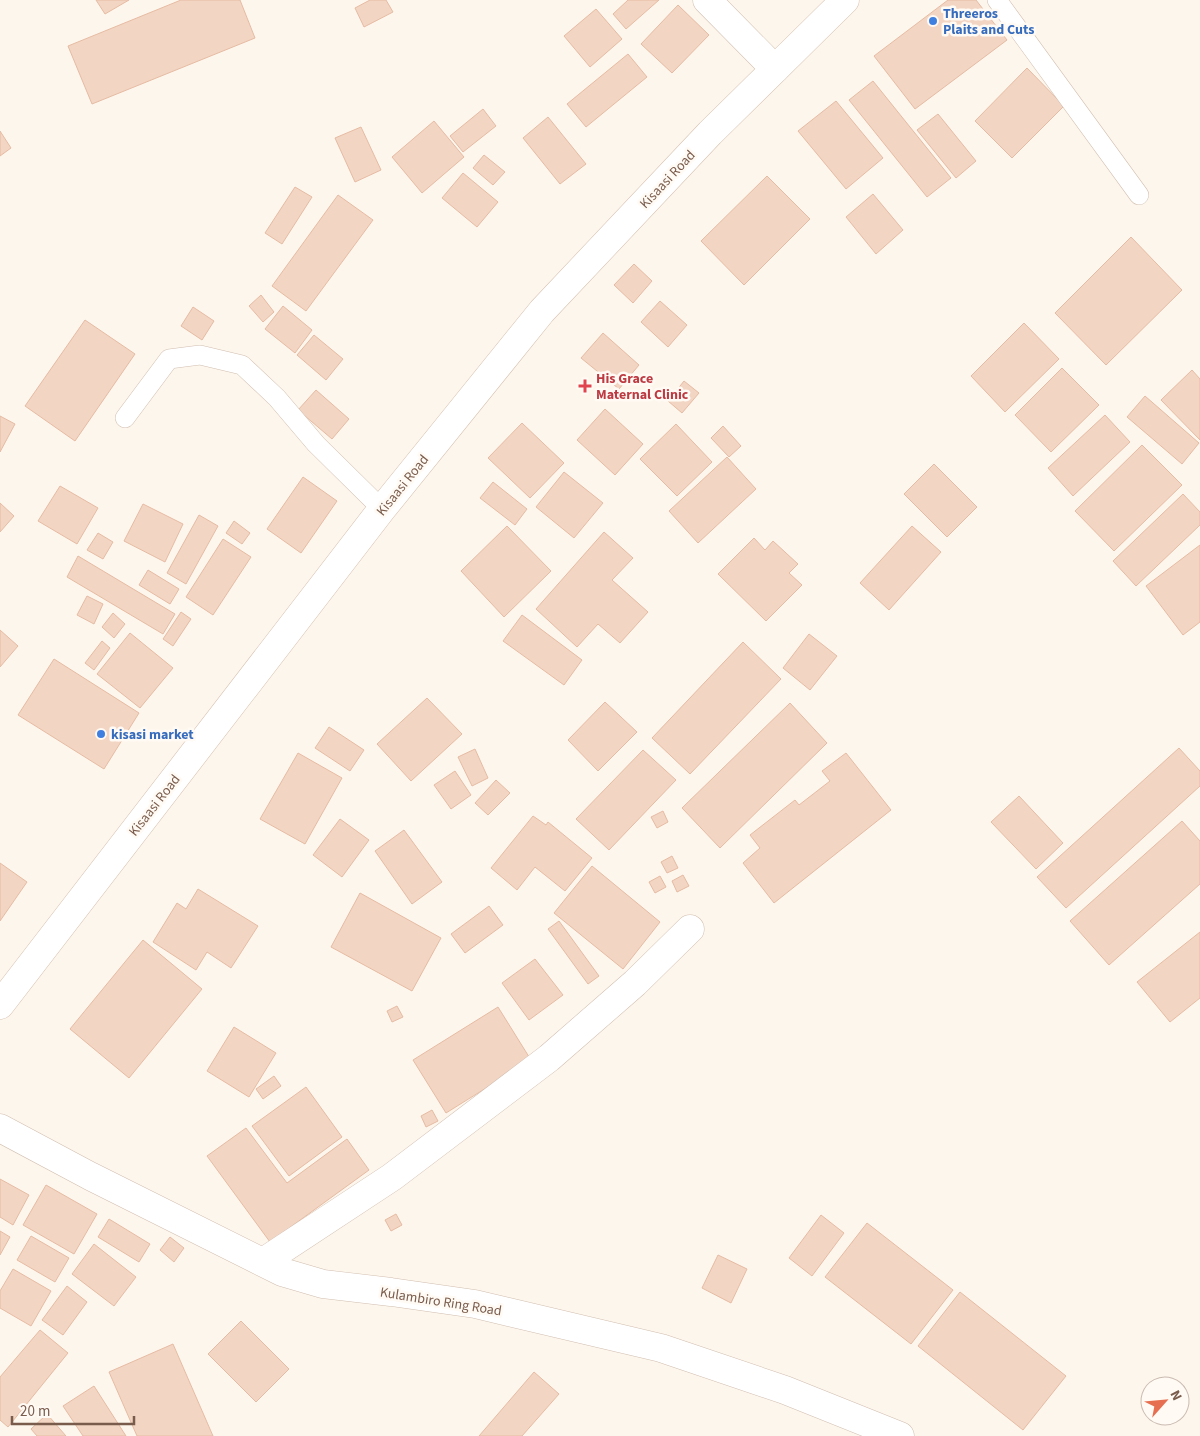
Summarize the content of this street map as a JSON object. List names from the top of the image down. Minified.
{"streets":{"street":["Kisaasi Road","Kulambiro Ring Road"]},"places":{"other":["Threeros Plaits and Cuts","kisasi market"],"health":["His Grace Maternal Clinic"]},"scale_bar":"20 m","north":"top right"}
